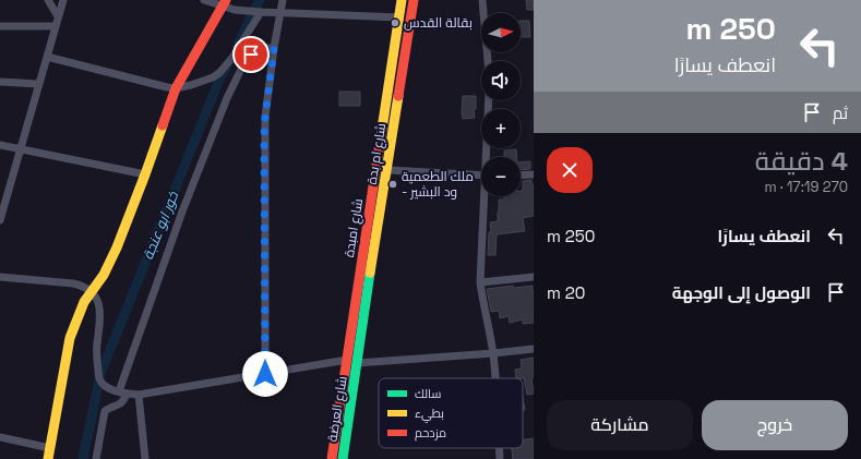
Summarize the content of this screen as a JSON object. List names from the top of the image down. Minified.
{"streets":{"main road":["شارع ام بدة","شارع امبدة","شارع العرضة"]},"crossings":[["شارع ام بدة","شارع امبدة"],["شارع ام بدة","شارع العرضة"],["شارع امبدة","شارع العرضة"]],"water":["خور ابو عنجة"],"places":["بقالة القدس","ملك الطعمية - ود البشير"],"legend":["سالك","بطيء","مزدحم"],"north":"right","page":{"turn":["250 m","انعطف يسارًا"],"map_buttons":["+","−"],"then":"ثم","heading":["4 دقيقة","270 m · 17:19"],"list":[{"name":"انعطف يسارًا","value":"250 m"},{"name":"الوصول إلى الوجهة","value":"20 m"}],"buttons":["خروج","مشاركة"]}}
